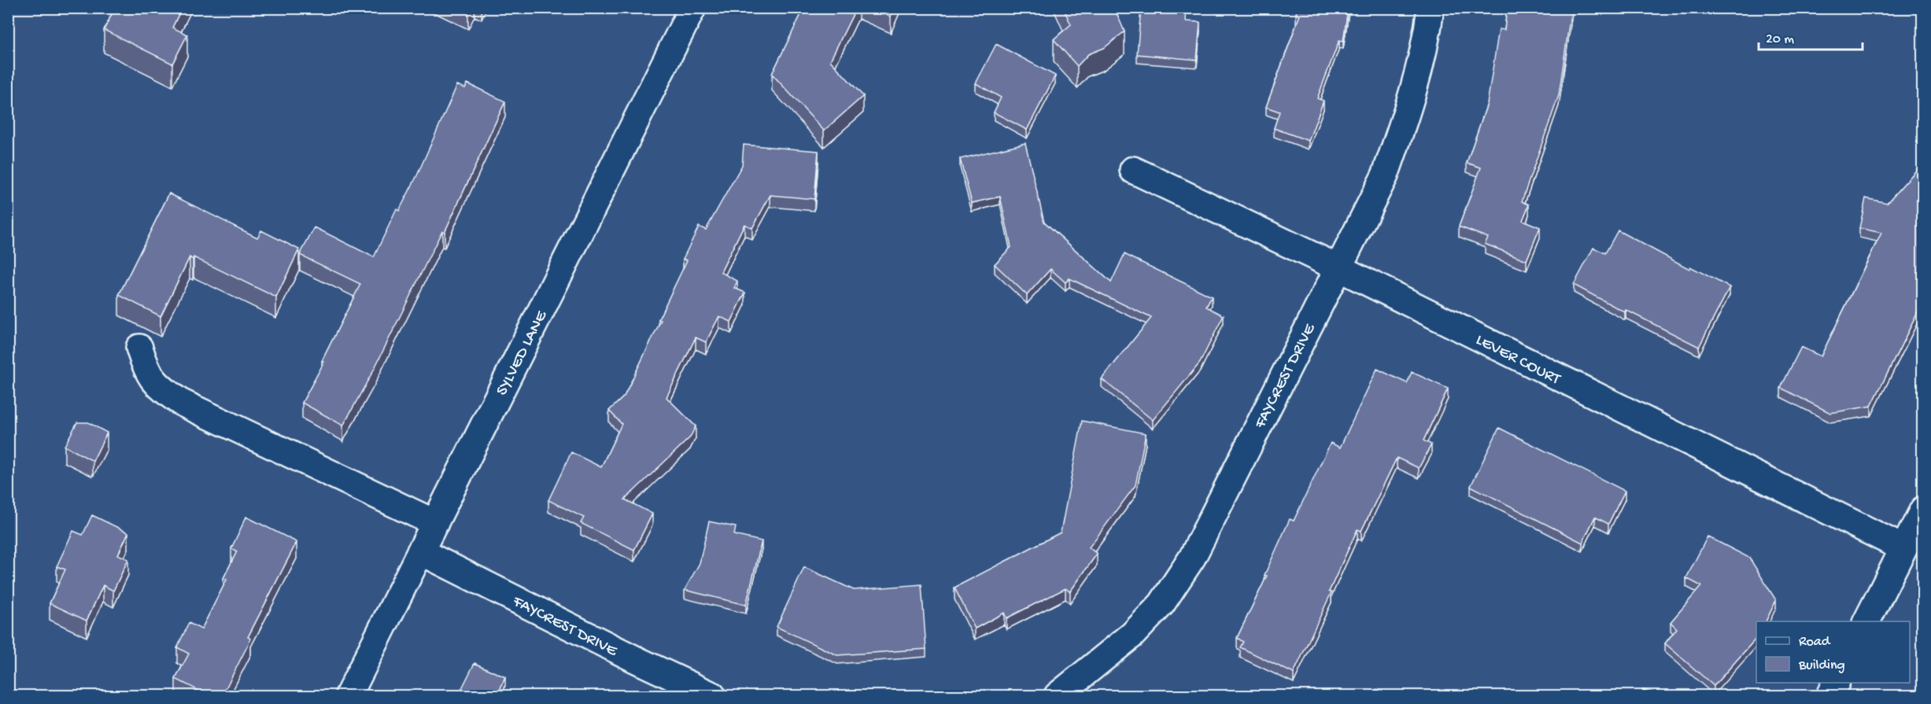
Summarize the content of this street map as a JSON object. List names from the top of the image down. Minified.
{"streets":{"street":["SYLVED LANE","LEVER COURT","FAYCREST DRIVE"]},"crossings":[["SYLVED LANE","FAYCREST DRIVE"],["LEVER COURT","FAYCREST DRIVE"]],"legend":["Road","Building"],"scale_bar":"20 m"}
